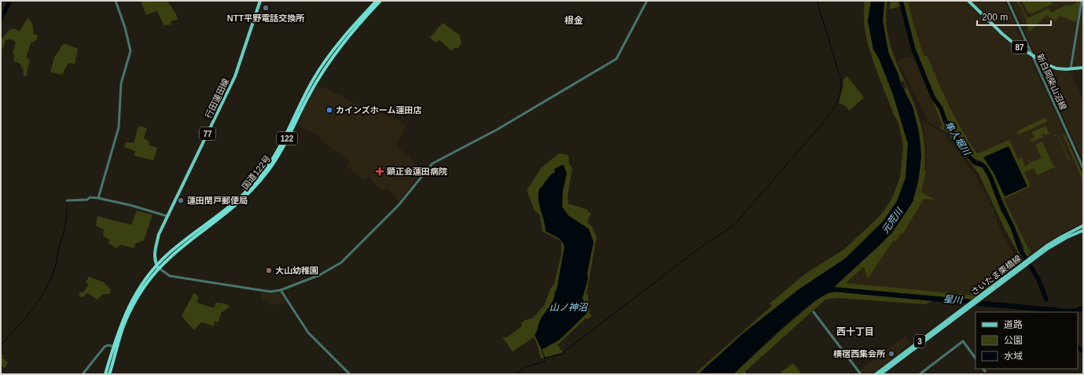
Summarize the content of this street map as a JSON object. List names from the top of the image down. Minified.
{"streets":{"highway":["122","国道122号"],"main road":["87","行田蓮田線","77","さいたま栗橋線","3"],"street":["新白岡柴山沼線"]},"crossings":[["87","新白岡柴山沼線"],["行田蓮田線","122"],["行田蓮田線","国道122号"],["122","国道122号"]],"districts":["根金","西十丁目"],"water":["隼人堀川","元荒川","星川","山ノ神沼"],"places":{"other":["NTT平野電話交換所","カインズホーム蓮田店","蓮田閏戸郵便局","大山幼稚園","横宿西集会所"],"health":["顕正会蓮田病院"]},"legend":["道路","公園","水域"],"scale_bar":"200 m"}
